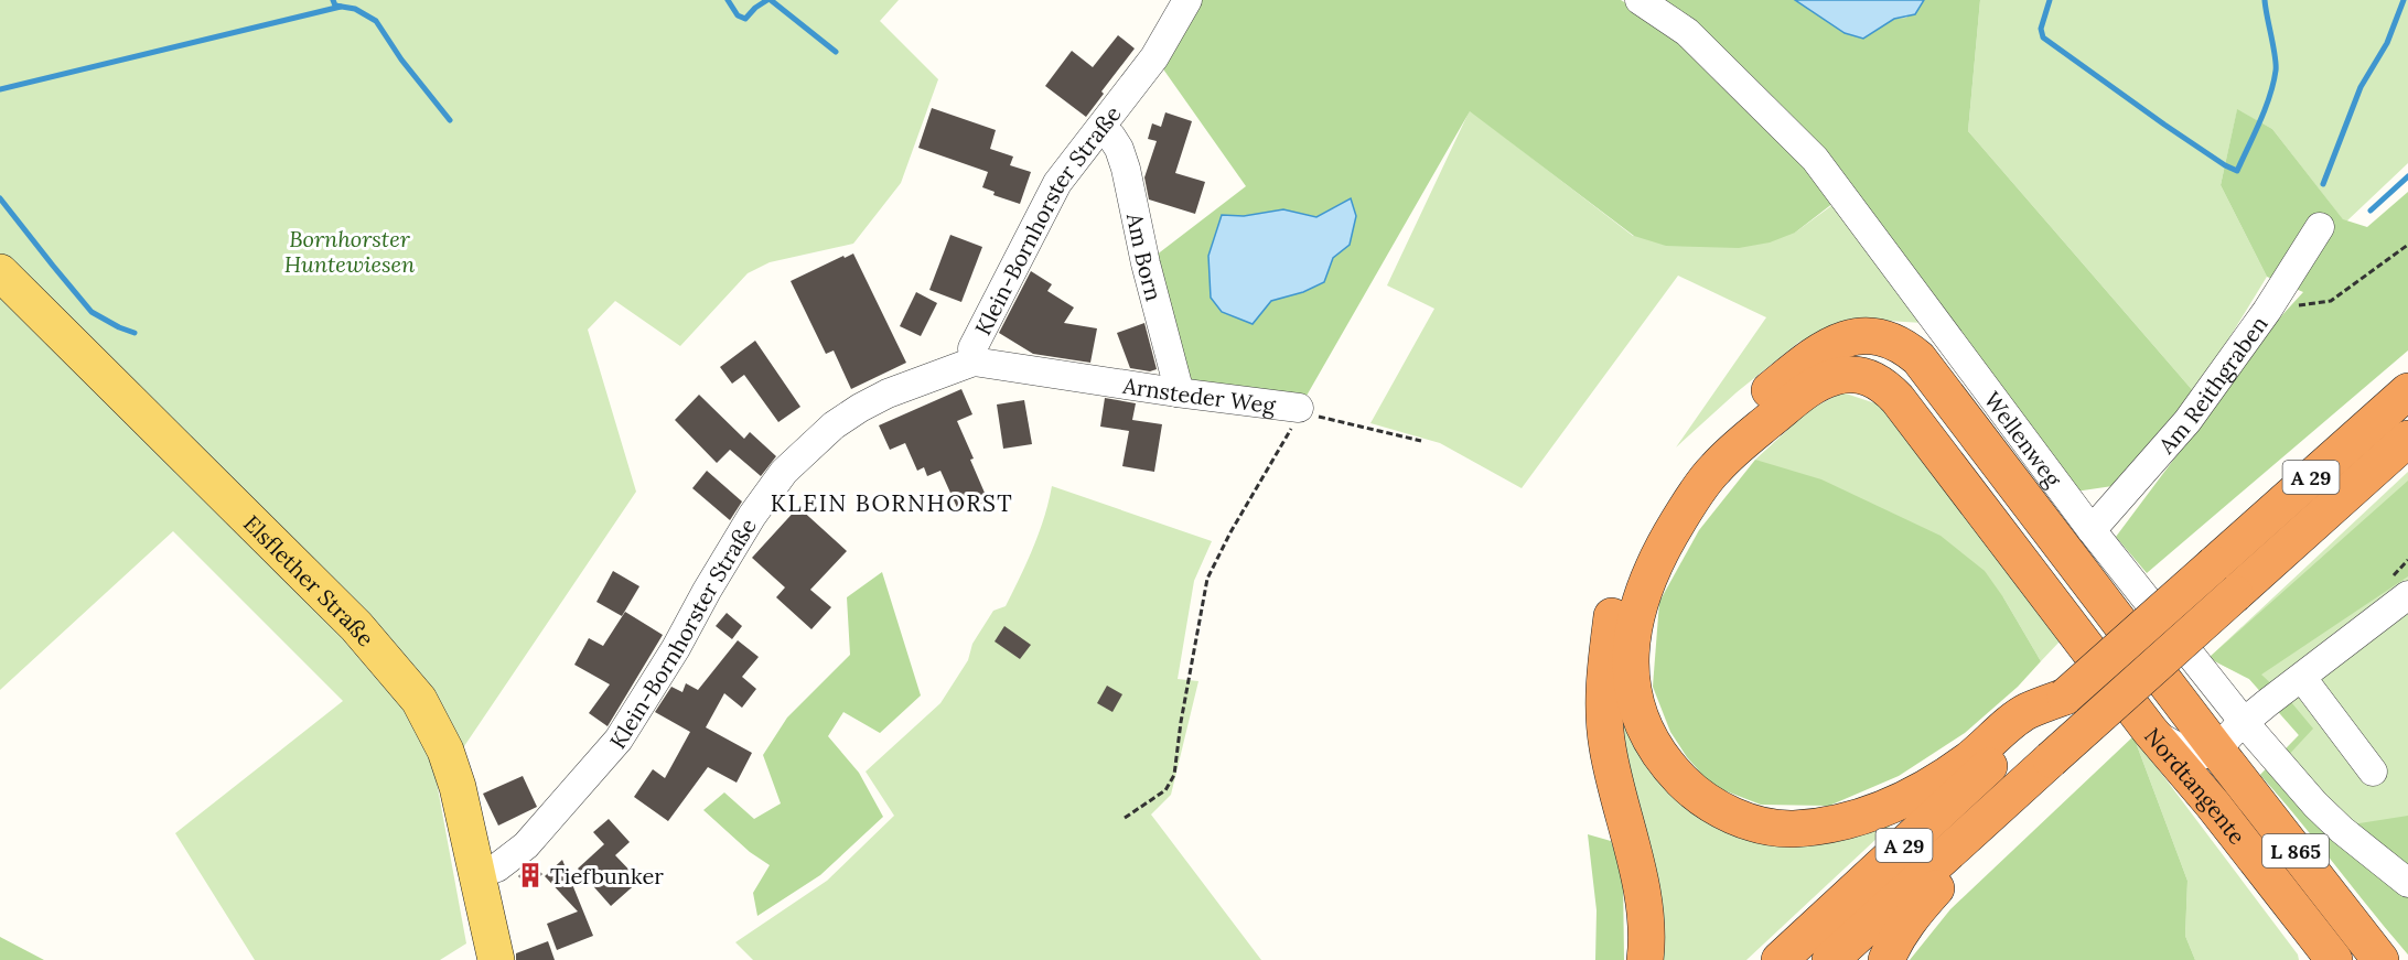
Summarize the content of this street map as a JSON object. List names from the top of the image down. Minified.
{"streets":{"highway":["A 29","Nordtangente","L 865"],"main road":["Elsflether Straße"],"street":["Klein-Bornhorster Straße","Am Born","Am Reithgraben","Arnsteder Weg","Wellenweg"]},"crossings":[["Klein-Bornhorster Straße","Am Born"],["Klein-Bornhorster Straße","Arnsteder Weg"],["Klein-Bornhorster Straße","Elsflether Straße"],["Am Born","Arnsteder Weg"],["Am Reithgraben","Wellenweg"],["Wellenweg","Nordtangente"],["A 29","Nordtangente"]],"districts":["KLEIN BORNHORST"],"parks":["Bornhorster Huntewiesen"],"places":{"building":["Tiefbunker"]}}
